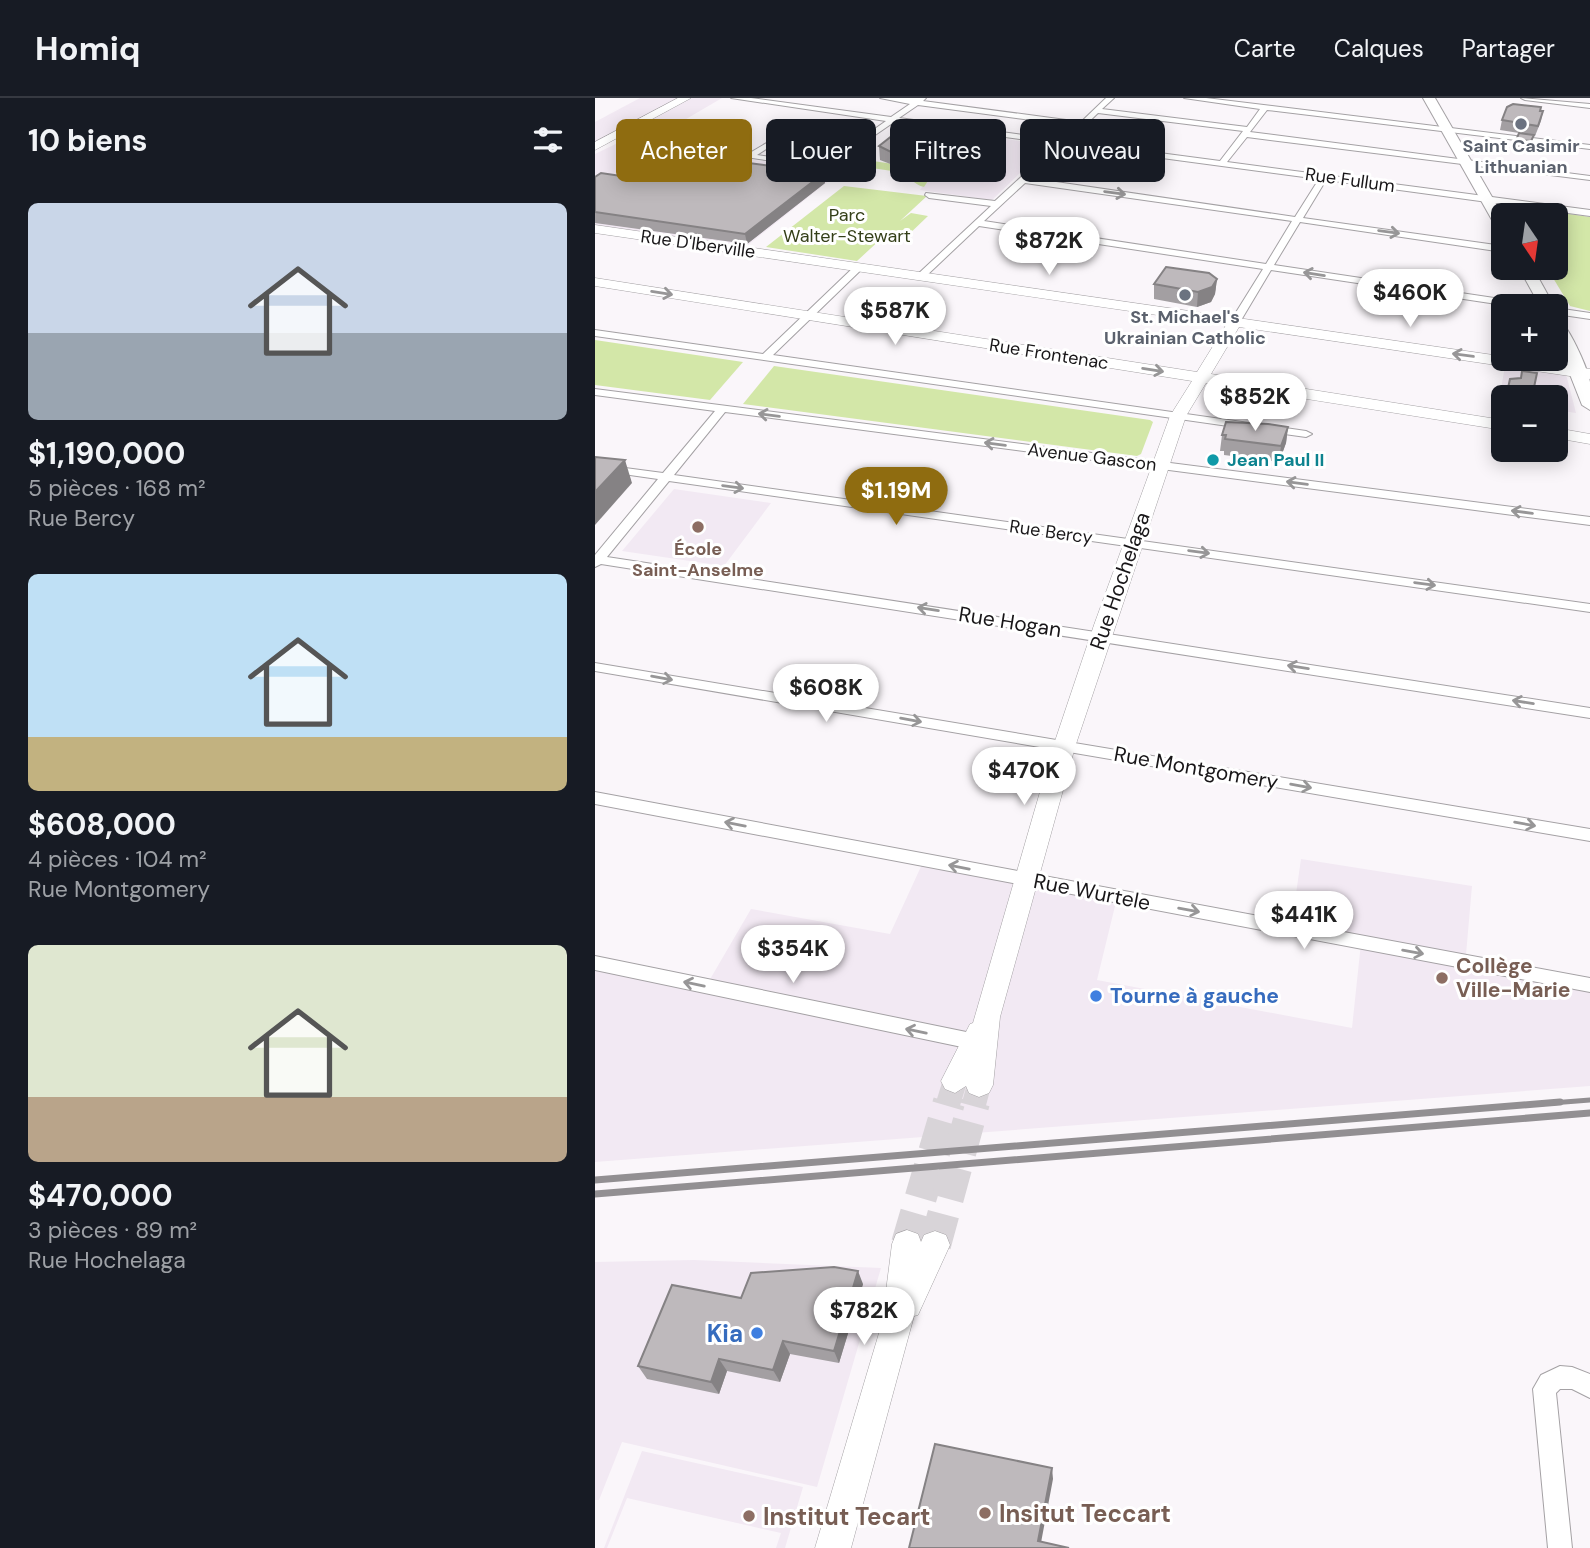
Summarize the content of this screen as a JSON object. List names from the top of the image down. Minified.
{"streets":{"main road":["Rue D'Iberville","Rue Frontenac","Rue Hochelaga"],"street":["Rue Fullum","Avenue Gascon","Rue Bercy","Rue Hogan","Rue Montgomery","Rue Wurtele"]},"crossings":[["Rue Fullum","Rue Hochelaga"],["Rue D'Iberville","Rue Hochelaga"],["Rue Frontenac","Rue Hochelaga"],["Avenue Gascon","Rue Hochelaga"],["Rue Bercy","Rue Hochelaga"],["Rue Hochelaga","Rue Hogan"],["Rue Hochelaga","Rue Montgomery"],["Rue Hochelaga","Rue Wurtele"]],"one_way":["Rue D'Iberville","Rue Frontenac","Rue Hogan","Rue Montgomery"],"parks":["Parc Walter-Stewart"],"places":["Saint Casimir Lithuanian","St. Michael's Ukrainian Catholic","Jean Paul II","École Saint-Anselme","Collège Ville-Marie","Tourne à gauche","Kia","Insitut Teccart","Institut Tecart"],"north":"bottom","page":{"header":"Homiq","nav":["Carte","Calques","Partager"],"heading":"10 biens","chip":["Acheter","Louer","Filtres","Nouveau"],"list":[{"name":"$1,190,000","note":"5 pièces · 168 m² · Rue Bercy"},{"name":"$608,000","note":"4 pièces · 104 m² · Rue Montgomery"},{"name":"$470,000","note":"3 pièces · 89 m² · Rue Hochelaga"}],"map_buttons":["+","−"],"price":["$872K","$460K","$587K","$852K","$1.19M","$608K","$470K","$441K","$354K","$782K"]}}
